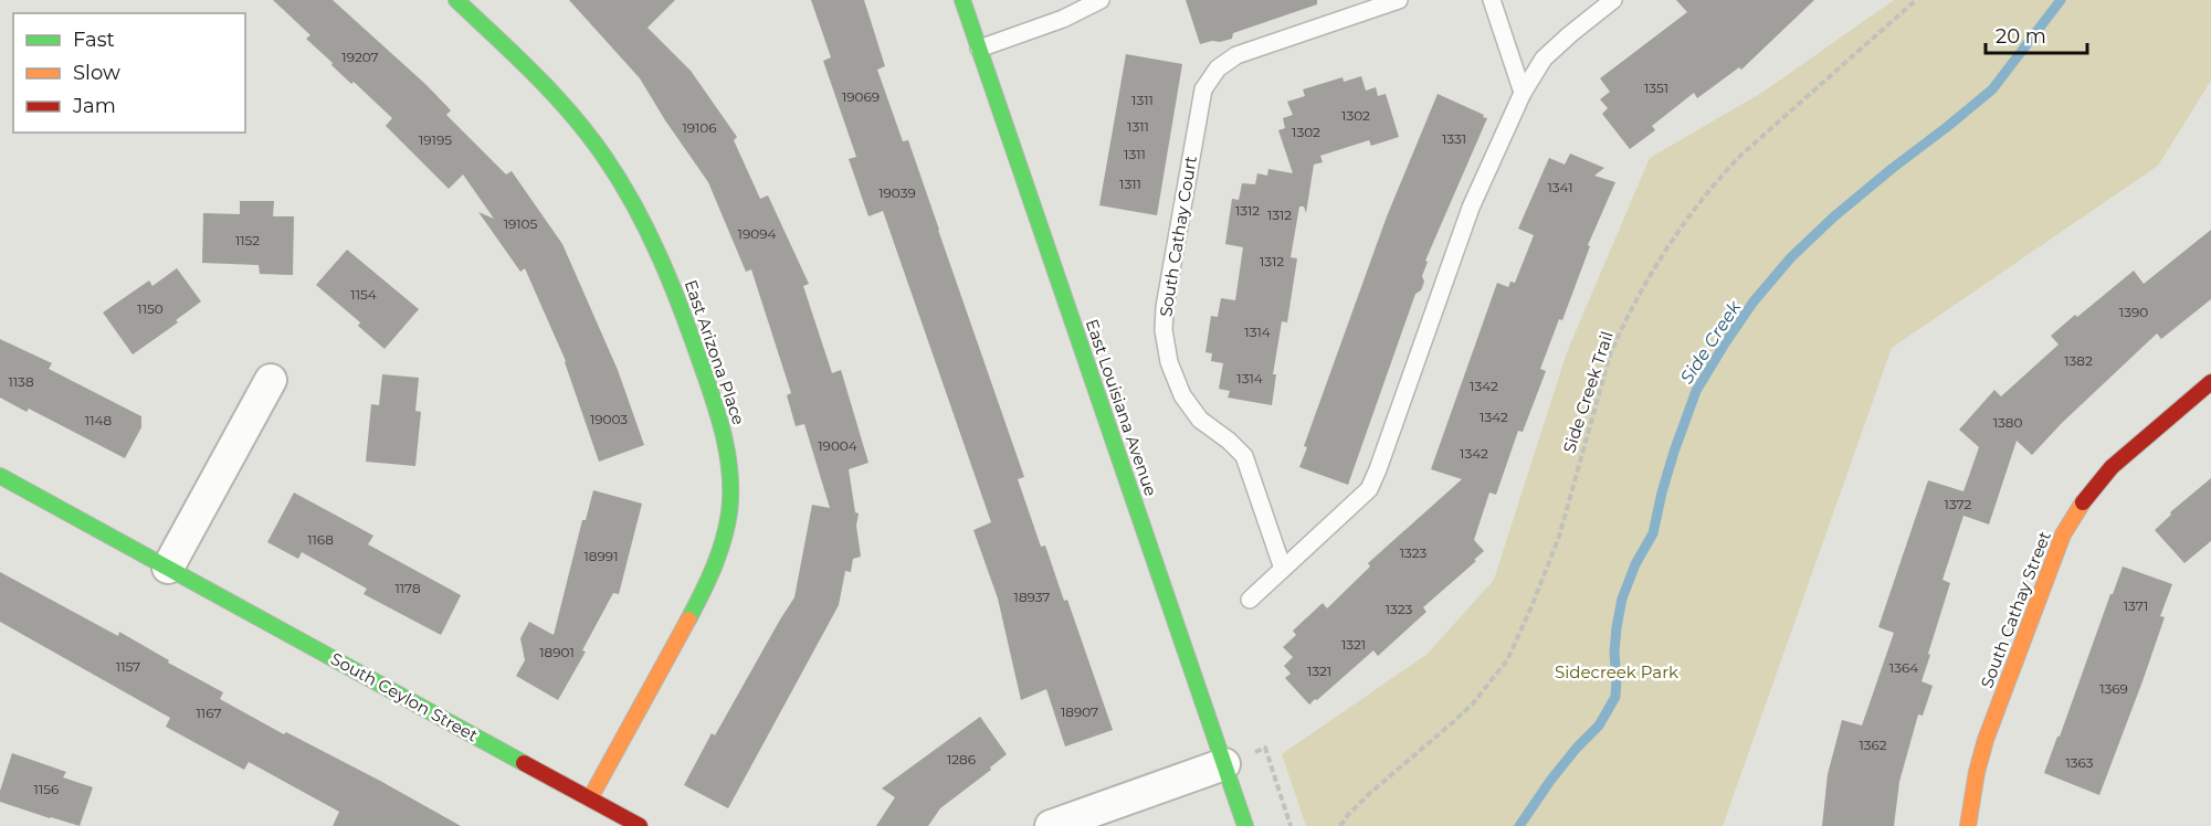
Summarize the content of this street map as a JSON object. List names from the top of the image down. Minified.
{"streets":{"street":["East Arizona Place","East Louisiana Avenue","South Cathay Street","South Ceylon Street"],"lane":["South Cathay Court"],"path":["Side Creek Trail"]},"crossings":[["East Arizona Place","South Ceylon Street"]],"water":["Side Creek"],"parks":["Sidecreek Park"],"house_numbers":["19207","1351","19069","1311","1302","1311","19106","1302","1331","19195","1311","1311","1341","19039","1312","1312","19105","19094","1152","1312","1154","1150","1390","1314","1382","1314","1138","1342","1342","19003","1148","1380","19004","1342","1372","1168","1323","18991","1178","18937","1371","1323","1321","18901","1157","1364","1321","1369","18907","1167","1362","1286","1363","1156"],"legend":["Fast","Slow","Jam"],"scale_bar":"20 m"}
